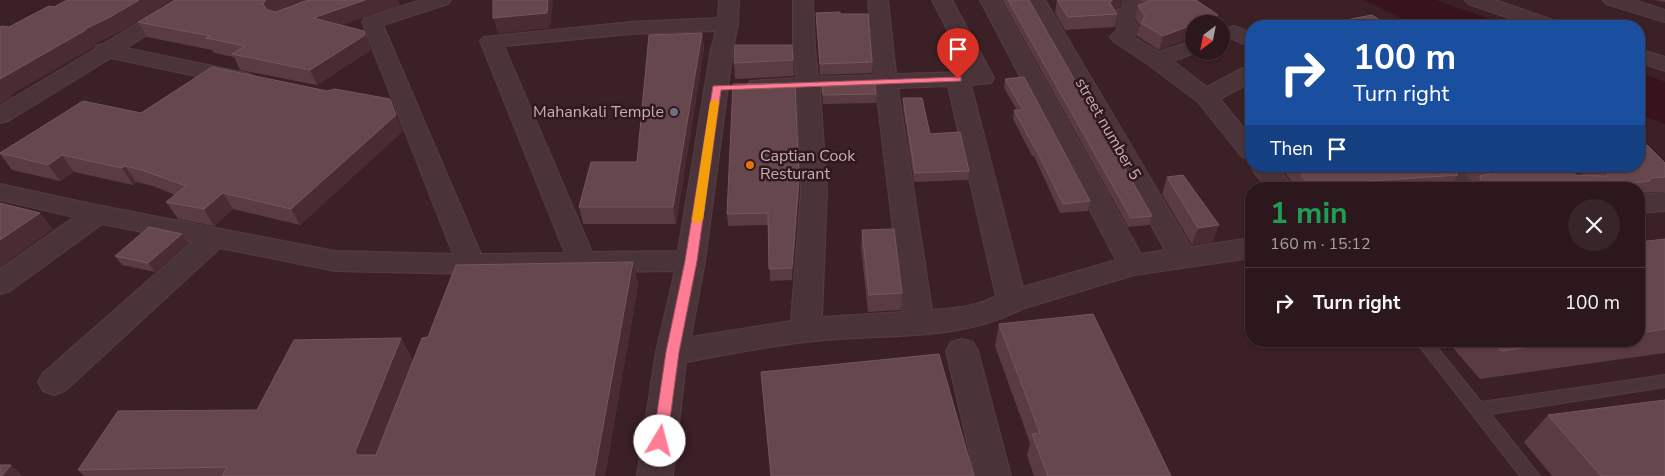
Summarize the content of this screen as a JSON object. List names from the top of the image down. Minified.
{"streets":{"street":["street number 5"]},"places":["Mahankali Temple","Captian Cook Resturant"],"north":"bottom left","page":{"turn":["100 m","Turn right"],"then":"Then","heading":["1 min","160 m · 15:12"],"list":[{"name":"Turn right","value":"100 m"}]}}
